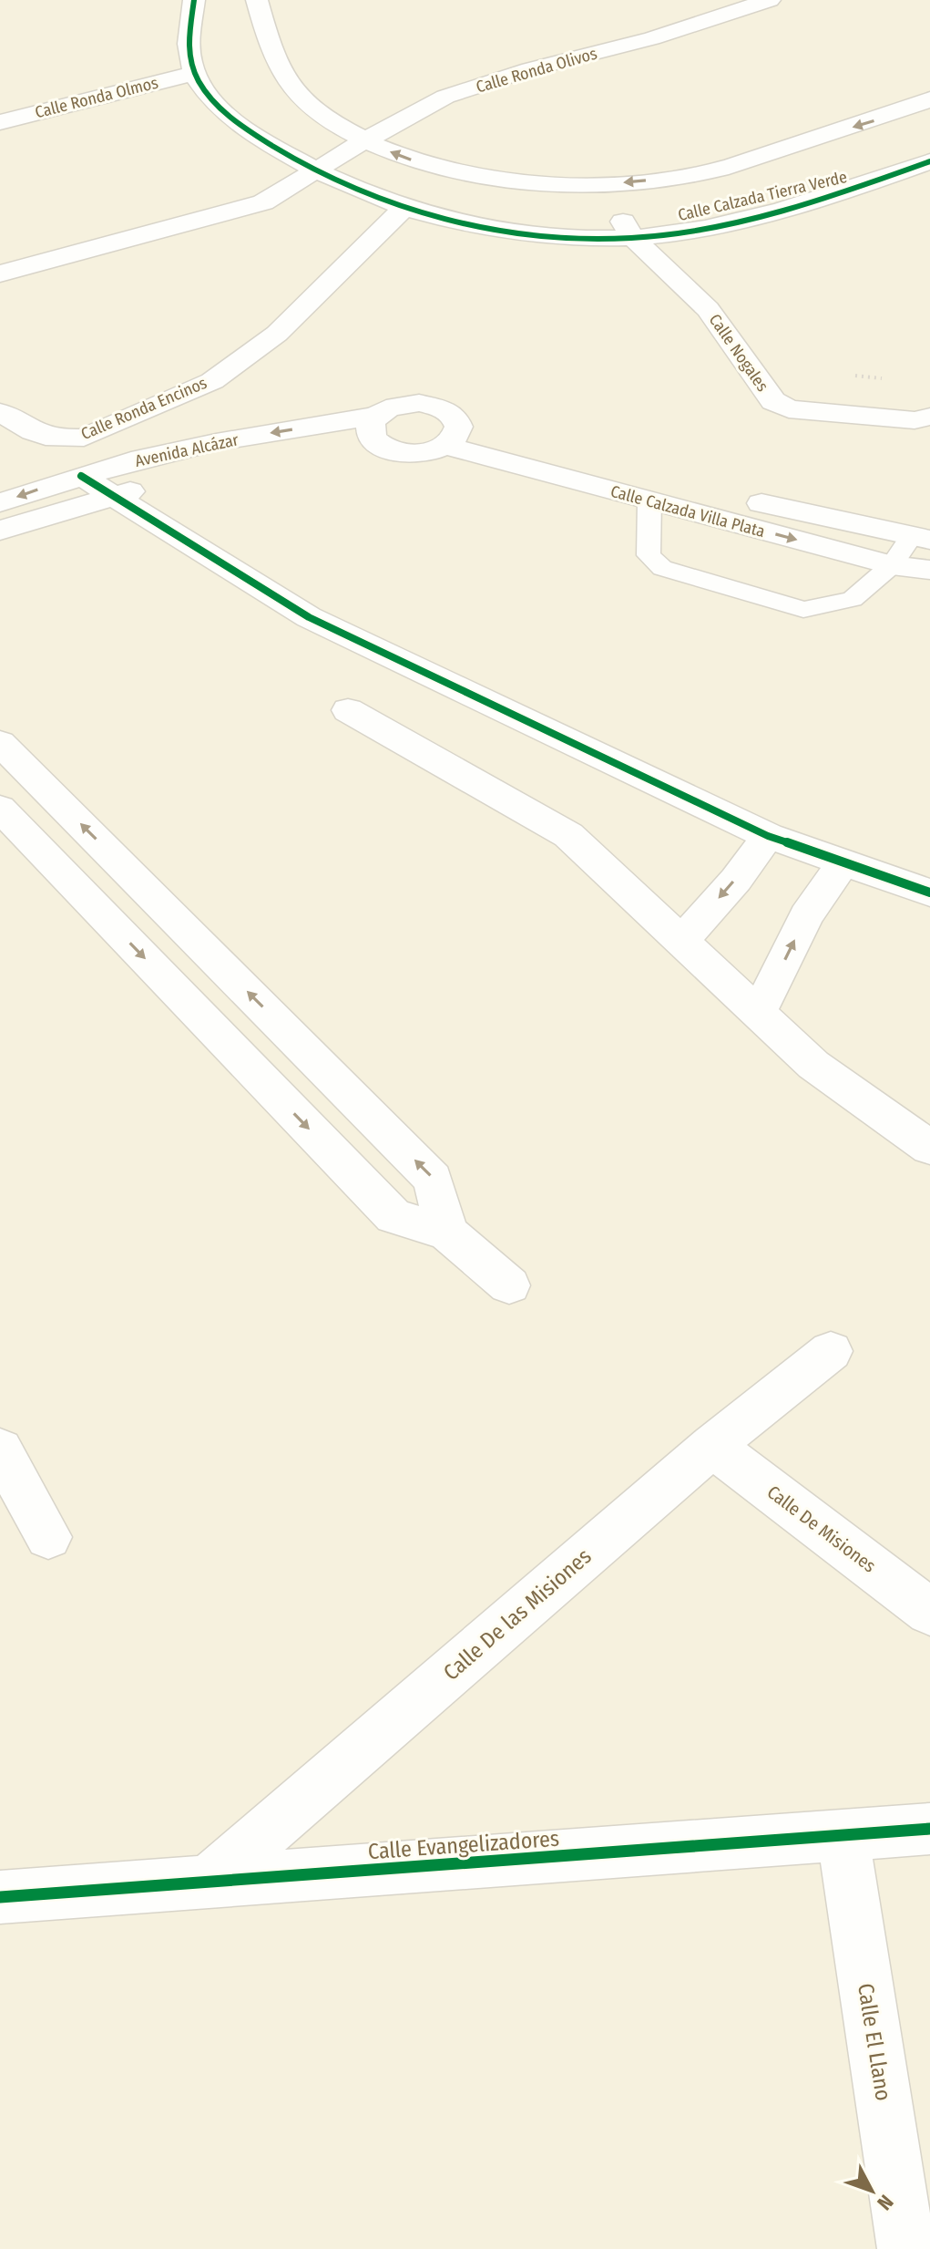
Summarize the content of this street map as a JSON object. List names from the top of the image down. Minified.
{"streets":{"street":["Calle Ronda Olivos","Calle Ronda Olmos","Calle Calzada Tierra Verde","Calle Nogales","Calle Ronda Encinos","Avenida Alcázar","Calle Calzada Villa Plata","Calle De Misiones","Calle De las Misiones","Calle Evangelizadores","Calle El Llano"]},"crossings":[["Calle Ronda Olivos","Calle Calzada Tierra Verde"],["Calle Ronda Olmos","Calle Calzada Tierra Verde"],["Calle Calzada Tierra Verde","Calle Nogales"],["Calle Calzada Tierra Verde","Calle Ronda Encinos"],["Calle De Misiones","Calle De las Misiones"],["Calle De las Misiones","Calle Evangelizadores"],["Calle Evangelizadores","Calle El Llano"]],"north":"bottom right"}
